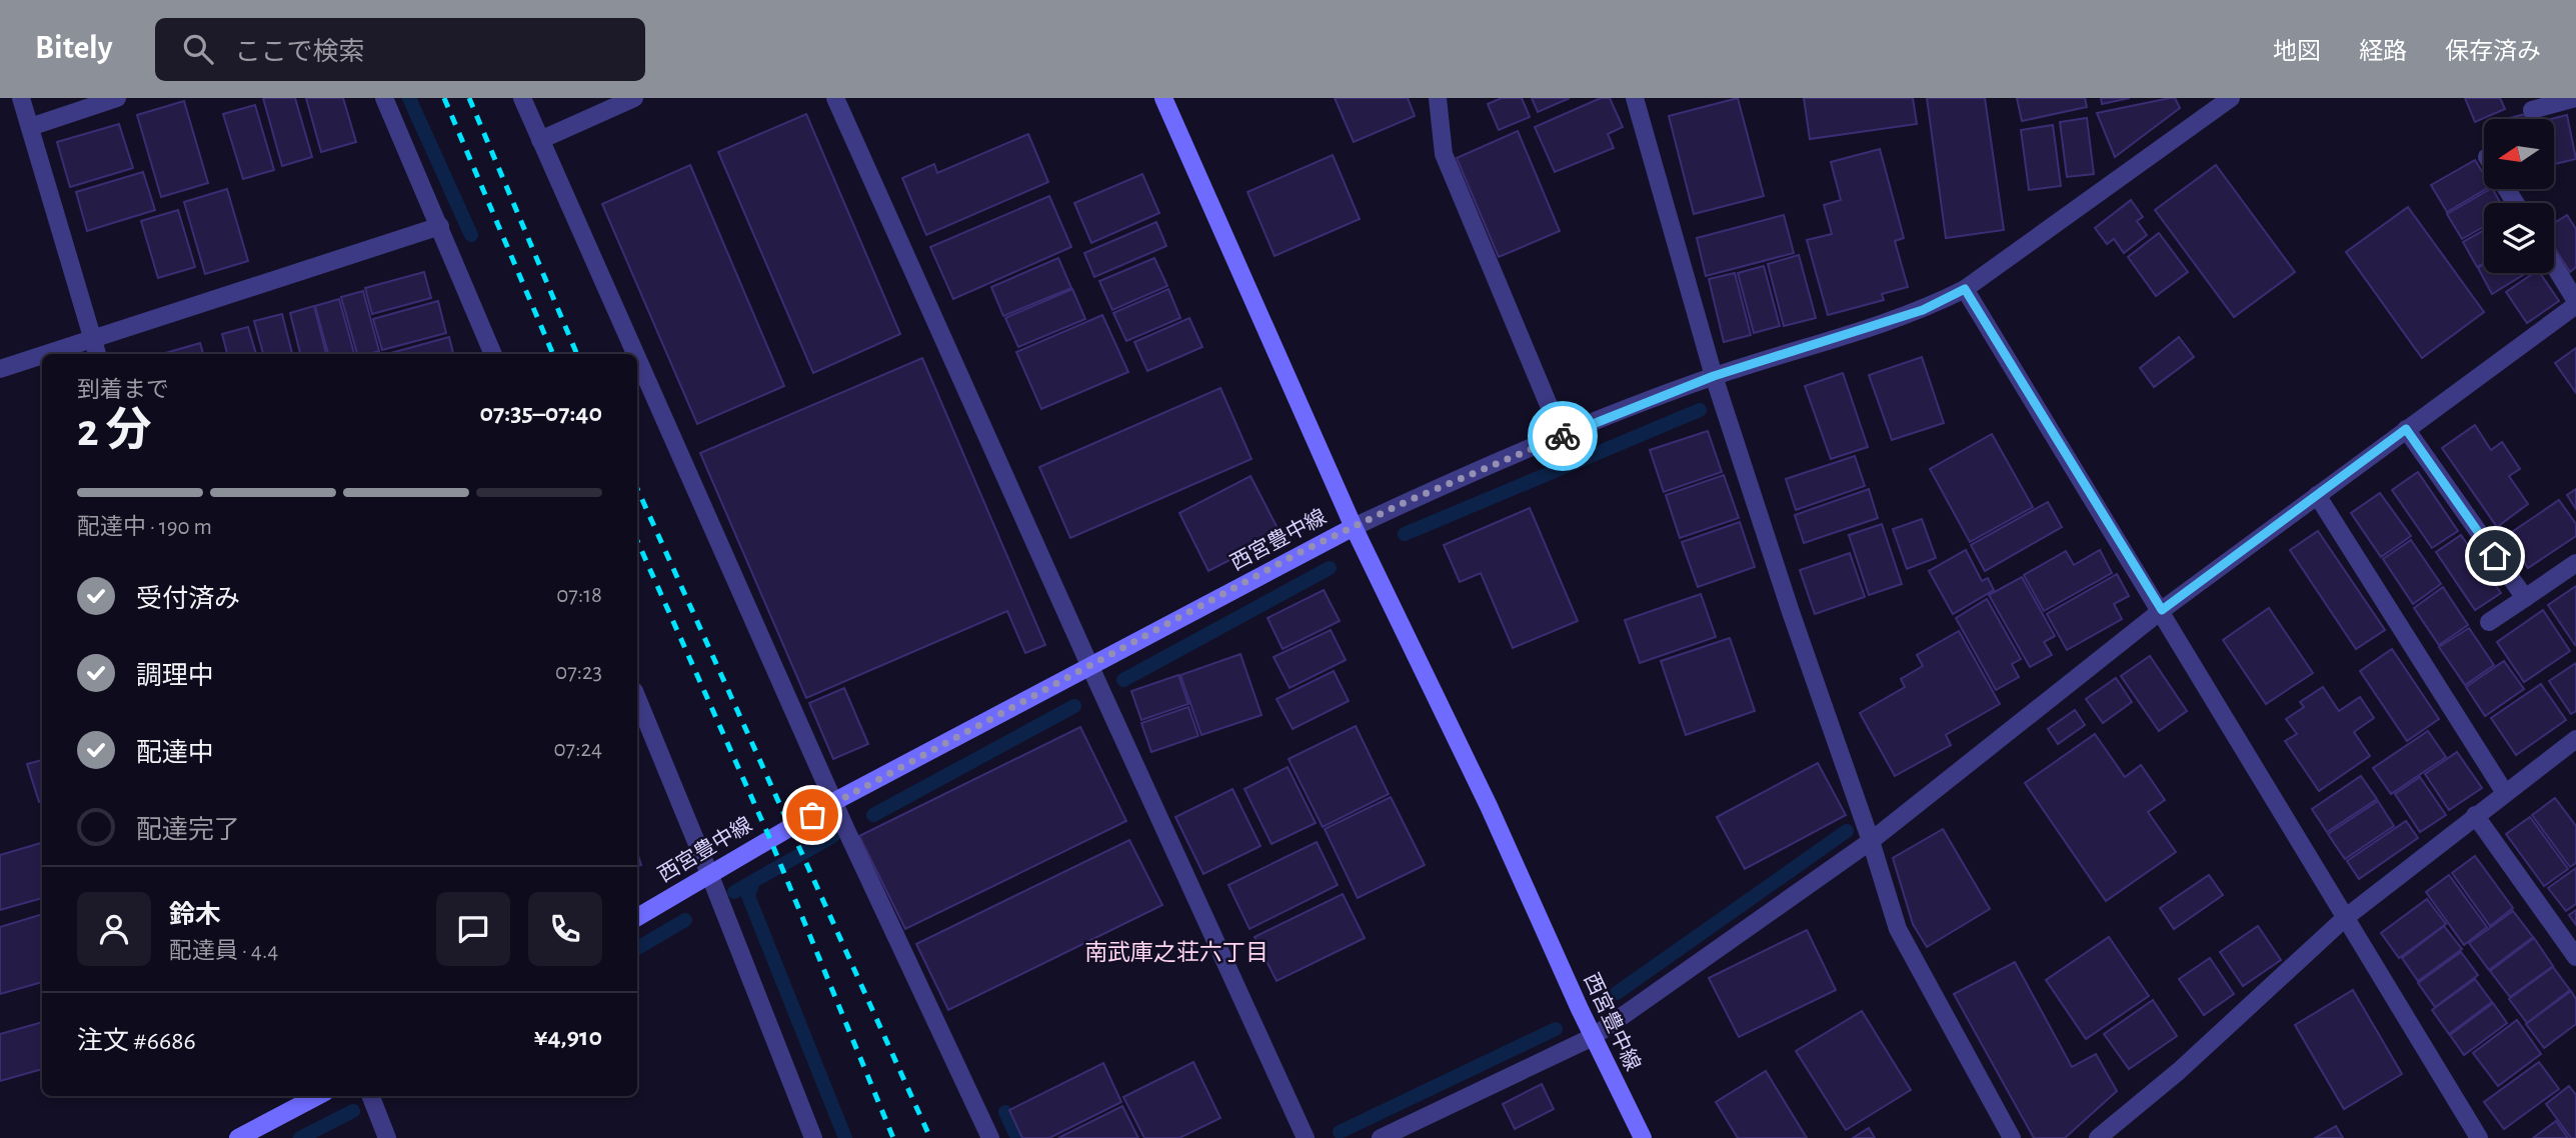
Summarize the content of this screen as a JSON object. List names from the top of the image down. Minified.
{"streets":{"main road":["西宮豊中線"]},"districts":["南武庫之荘六丁目"],"north":"left","page":{"header":"Bitely","search":"ここで検索","nav":["地図","経路","保存済み"],"heading":["2 分","到着まで","07:35–07:40"],"panel":["鈴木","配達員 · 4.4","注文 #6686","¥4,910"],"bar":"配達中 · 190 m","list":[["受付済み","07:18"],["調理中","07:23"],["配達中","07:24"],"配達完了"]}}
